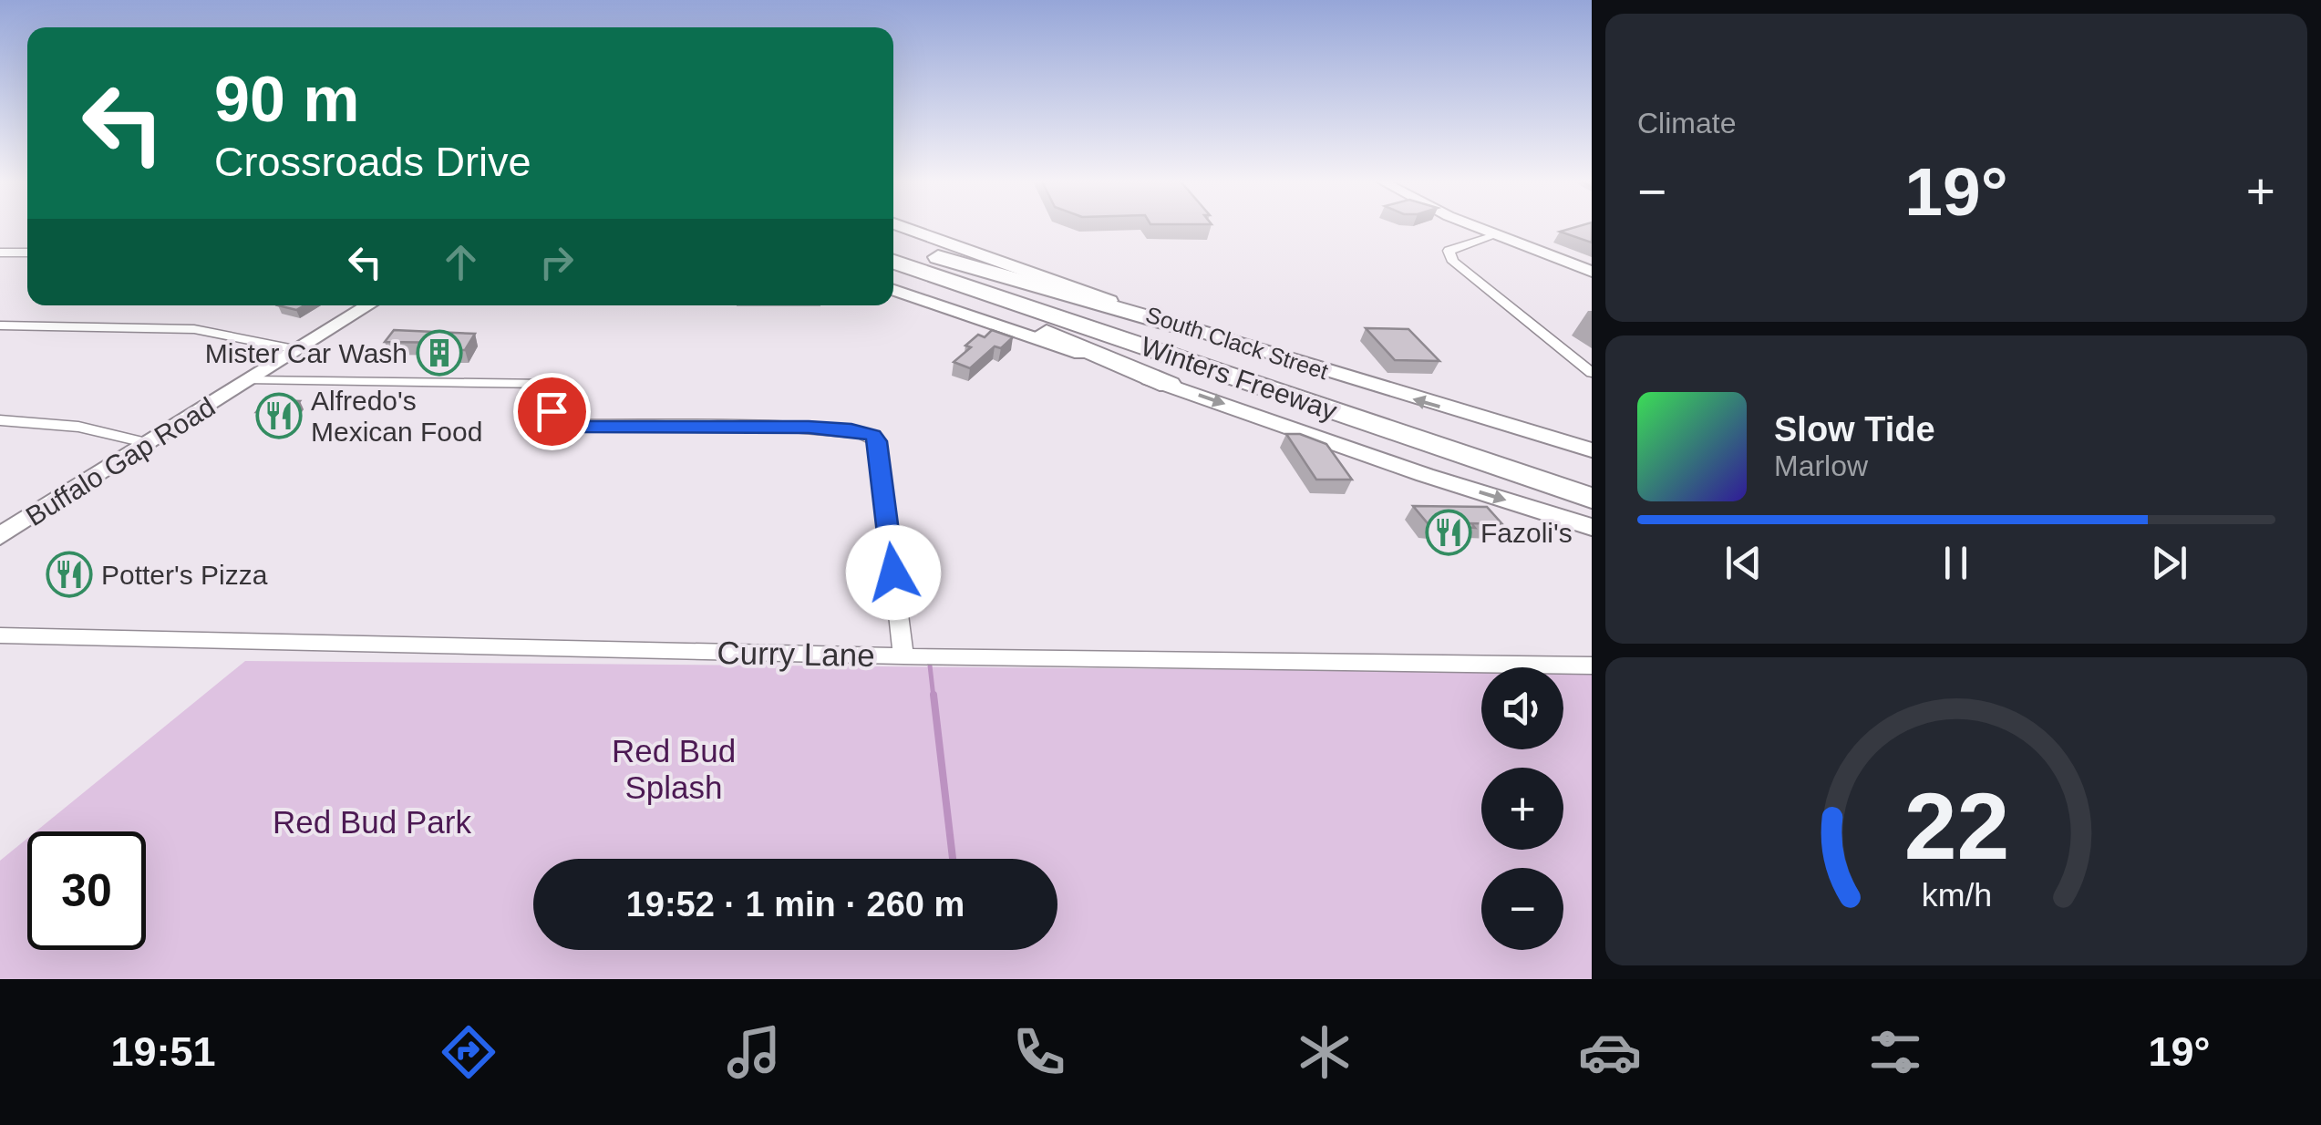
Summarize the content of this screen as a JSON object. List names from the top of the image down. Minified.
{"streets":{"highway":["Winters Freeway"],"main road":["South Clack Street","Buffalo Gap Road"],"street":["Curry Lane"]},"parks":["Red Bud Splash","Red Bud Park"],"places":{"building":["Mister Car Wash"],"restaurant":["Alfredo's Mexican Food","Fazoli's","Potter's Pizza"]},"page":{"tile":"Climate","turn":["90 m","Crossroads Drive"],"heat":["−","19°","+"],"song":["Slow Tide","Marlow"],"map_buttons":["+","−"],"limit":"30","trip":"19:52 · 1 min · 260 m","tabs":["19:51","19°"],"gauge":["22","km/h"]}}
